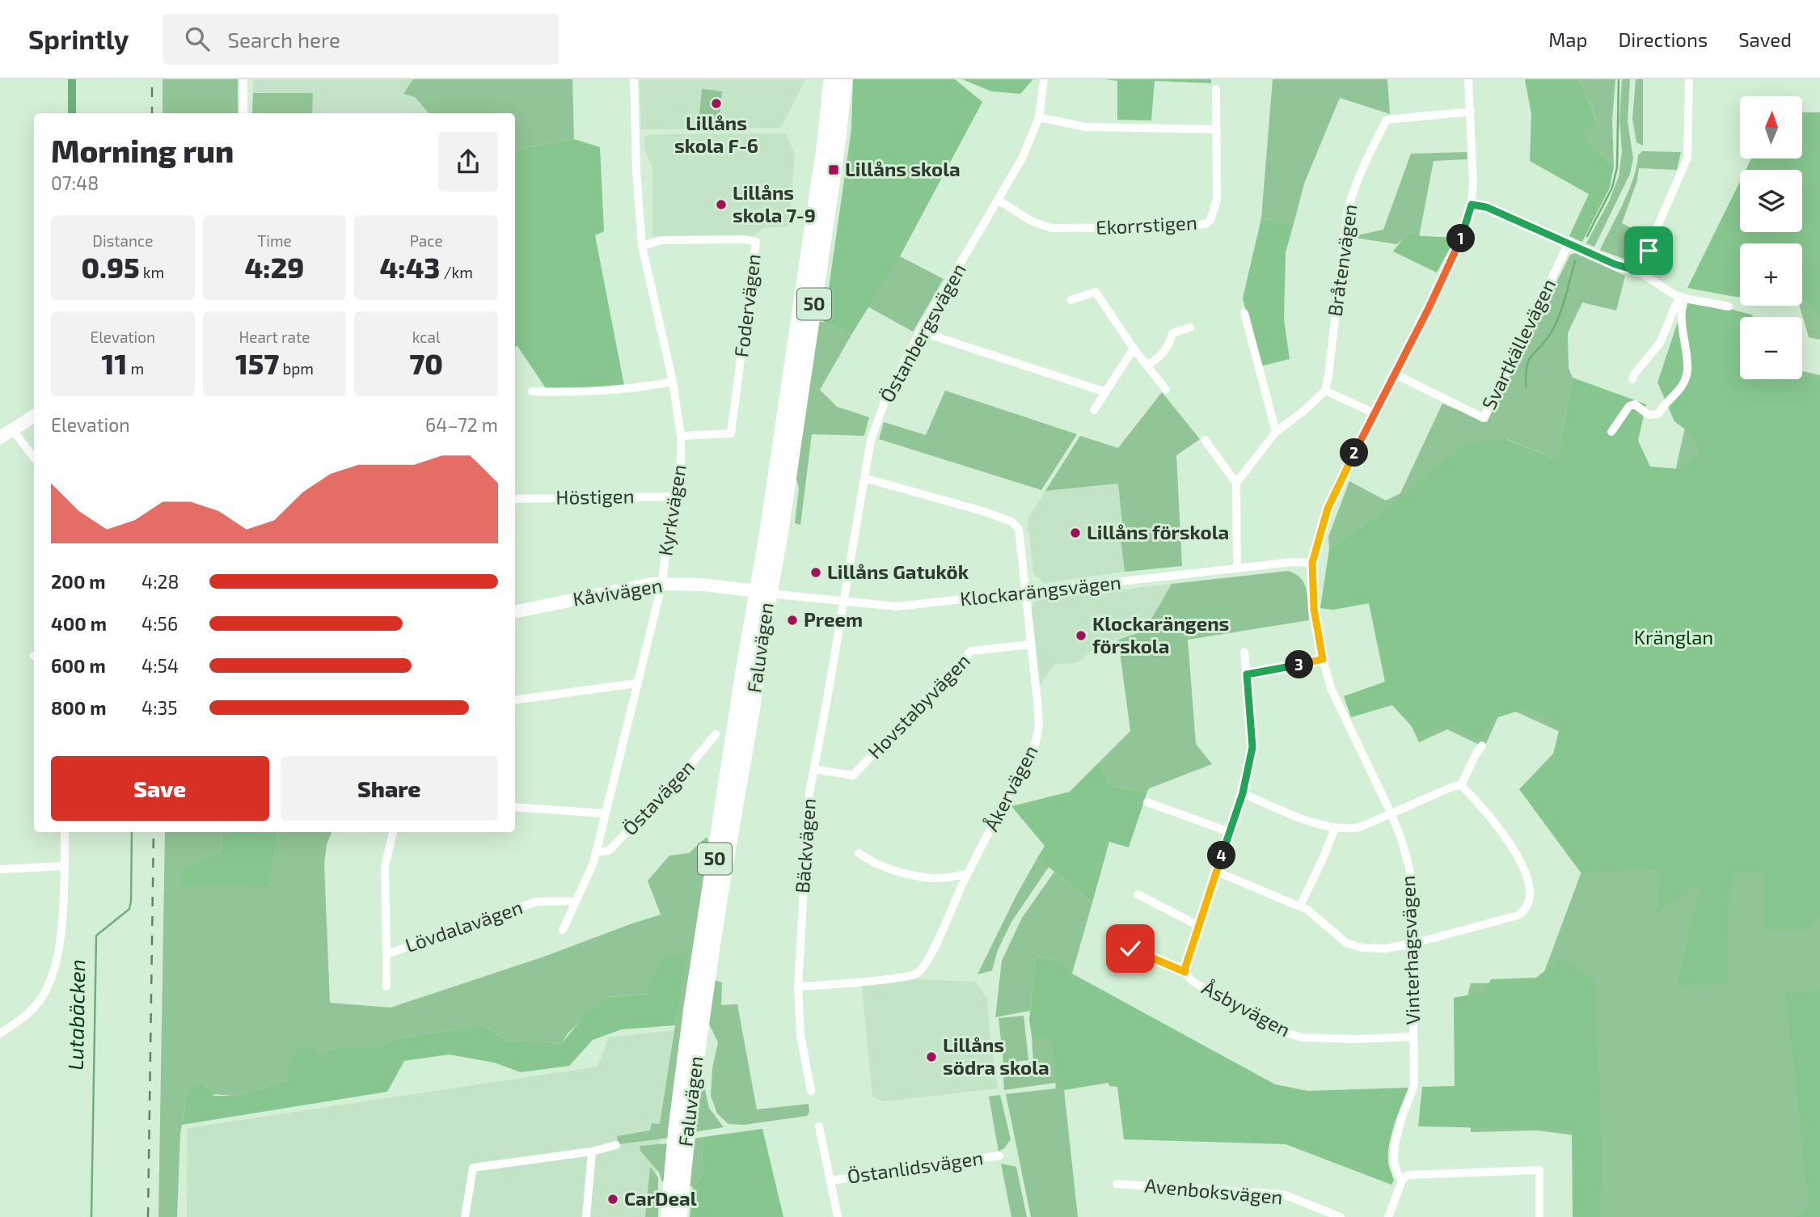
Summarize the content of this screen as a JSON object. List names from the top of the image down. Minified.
{"streets":{"highway":["50","Faluvägen"],"street":["Ekorrstigen","Bråtenvägen","Fodervägen","Östanbergsvägen","Svartkällevägen","Höstigen","Kyrkvägen","Klockarängsvägen","Kåvivägen","Hovstabyvägen","Åkervägen","Östavägen","Bäckvägen","Lövdalavägen","Vinterhagsvägen","Åsbyvägen","Östanlidsvägen","Avenboksvägen"]},"crossings":[["Ekorrstigen","Östanbergsvägen"],["Bråtenvägen","Vinterhagsvägen"],["Fodervägen","Kyrkvägen"],["Östanbergsvägen","Klockarängsvägen"],["Östanbergsvägen","Åkervägen"],["Östanbergsvägen","Bäckvägen"],["Svartkällevägen","Vinterhagsvägen"],["Höstigen","Kyrkvägen"],["Kyrkvägen","Kåvivägen"],["Kyrkvägen","Östavägen"],["Kyrkvägen","Lövdalavägen"],["Klockarängsvägen","Kåvivägen"],["Klockarängsvägen","Faluvägen"],["Klockarängsvägen","Åkervägen"],["Klockarängsvägen","Bäckvägen"],["Klockarängsvägen","Vinterhagsvägen"],["Kåvivägen","Faluvägen"],["Hovstabyvägen","Åkervägen"],["Hovstabyvägen","Bäckvägen"],["Åkervägen","Bäckvägen"],["Vinterhagsvägen","Åsbyvägen"]],"water":["Lutabäcken"],"parks":["Kränglan"],"places":{"other":["Lillåns skola F-6","Lillåns skola 7-9","Lillåns förskola","Lillåns Gatukök","Preem","Klockarängens förskola","Lillåns södra skola","CarDeal"],"transit":["Lillåns skola"]},"north":"top","page":{"header":"Sprintly","search":"Search here","nav":["Map","Directions","Saved"],"map_buttons":["+","−"],"heading":["Morning run","07:48"],"stats":[["Distance","0.95 km"],["Time","4:29"],["Pace","4:43 /km"],["Elevation","11 m"],["Heart rate","157 bpm"],["kcal","70"]],"pins":["1","2","3","4"],"chart":["Elevation","64–72 m"],"list":[{"name":"200 m","note":"4:28"},{"name":"400 m","note":"4:56"},{"name":"600 m","note":"4:54"},{"name":"800 m","note":"4:35"}],"buttons":["Save","Share"]}}
